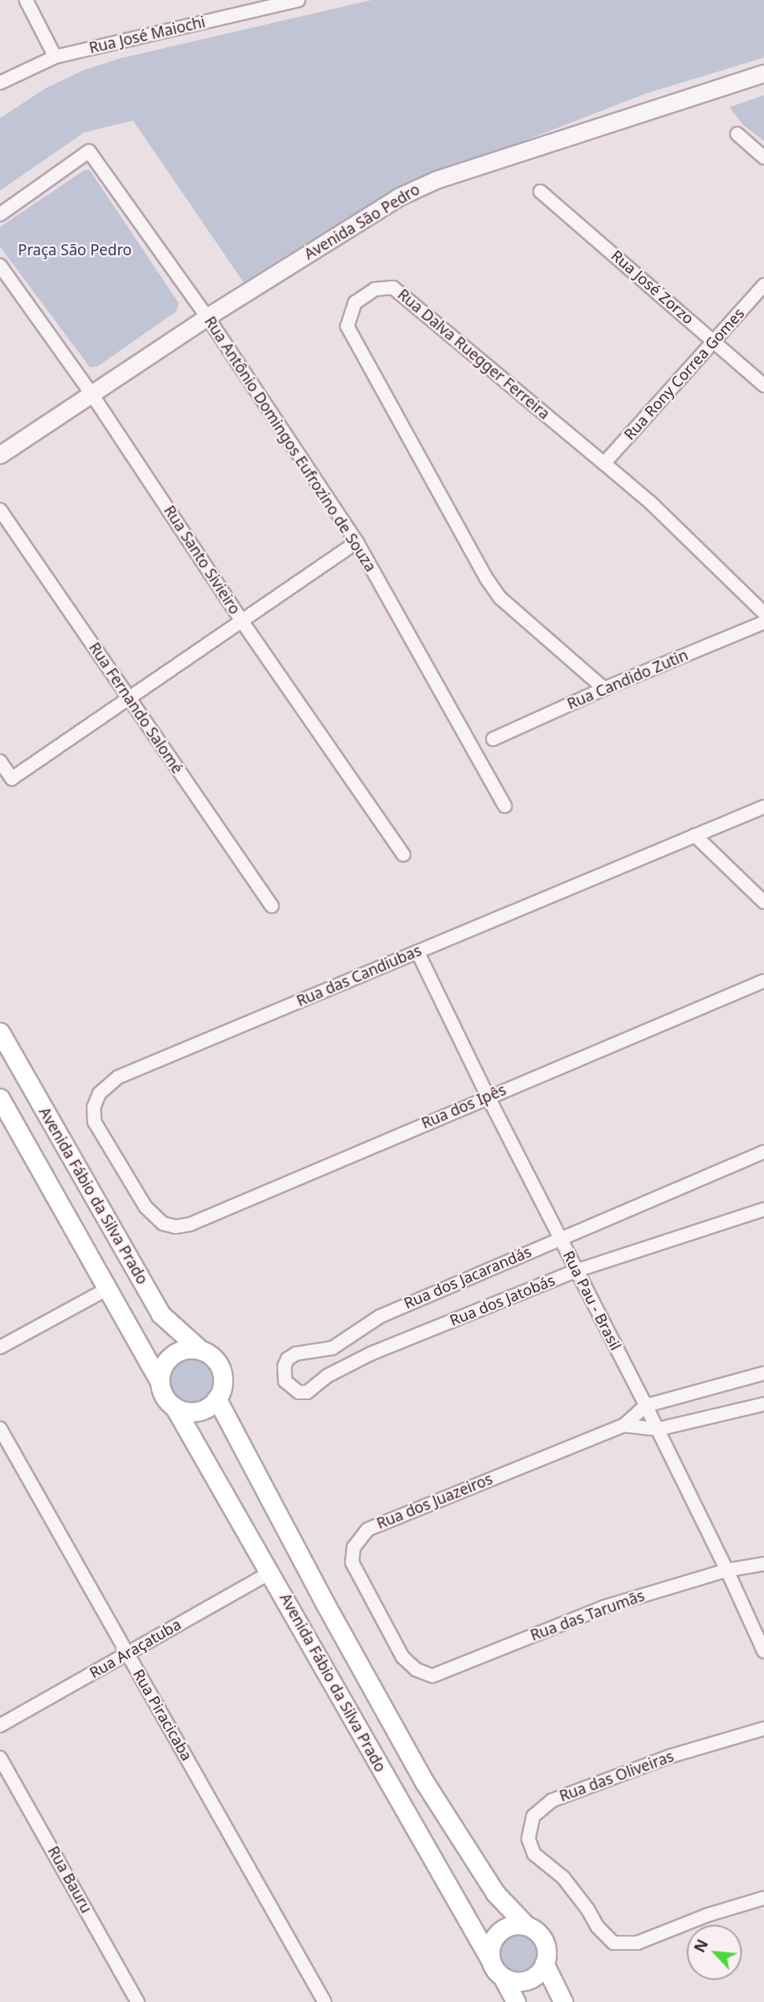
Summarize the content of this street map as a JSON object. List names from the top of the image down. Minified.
{"streets":{"main road":["Avenida Fábio da Silva Prado"],"street":["Rua José Maiochi","Avenida São Pedro","Rua José Zorzo","Rua Dalva Ruegger Ferreira","Rua Rony Correa Gomes","Rua Antônio Domingos Eufrozino de Souza","Rua Santo Sivieiro","Rua Candido Zutin","Rua Fernando Salomé","Rua das Candiubas","Rua dos Ipês","Rua dos Jacarandás","Rua dos Jatobás","Rua Pau - Brasil","Rua dos Juazeiros","Rua das Tarumãs","Rua Araçatuba","Rua Piracicaba","Rua das Oliveiras","Rua Bauru"]},"crossings":[["Avenida São Pedro","Rua Antônio Domingos Eufrozino de Souza"],["Avenida São Pedro","Rua Santo Sivieiro"],["Rua José Zorzo","Rua Rony Correa Gomes"],["Rua Dalva Ruegger Ferreira","Rua Rony Correa Gomes"],["Rua Dalva Ruegger Ferreira","Rua Candido Zutin"],["Rua das Candiubas","Rua dos Ipês"],["Rua das Candiubas","Rua Pau - Brasil"],["Rua dos Ipês","Rua Pau - Brasil"],["Avenida Fábio da Silva Prado","Rua Araçatuba"],["Rua dos Jacarandás","Rua dos Jatobás"],["Rua dos Jacarandás","Rua Pau - Brasil"],["Rua dos Jatobás","Rua Pau - Brasil"],["Rua Pau - Brasil","Rua dos Juazeiros"],["Rua Pau - Brasil","Rua das Tarumãs"],["Rua dos Juazeiros","Rua das Tarumãs"],["Rua Araçatuba","Rua Piracicaba"]],"parks":["Praça São Pedro"],"north":"top left"}
